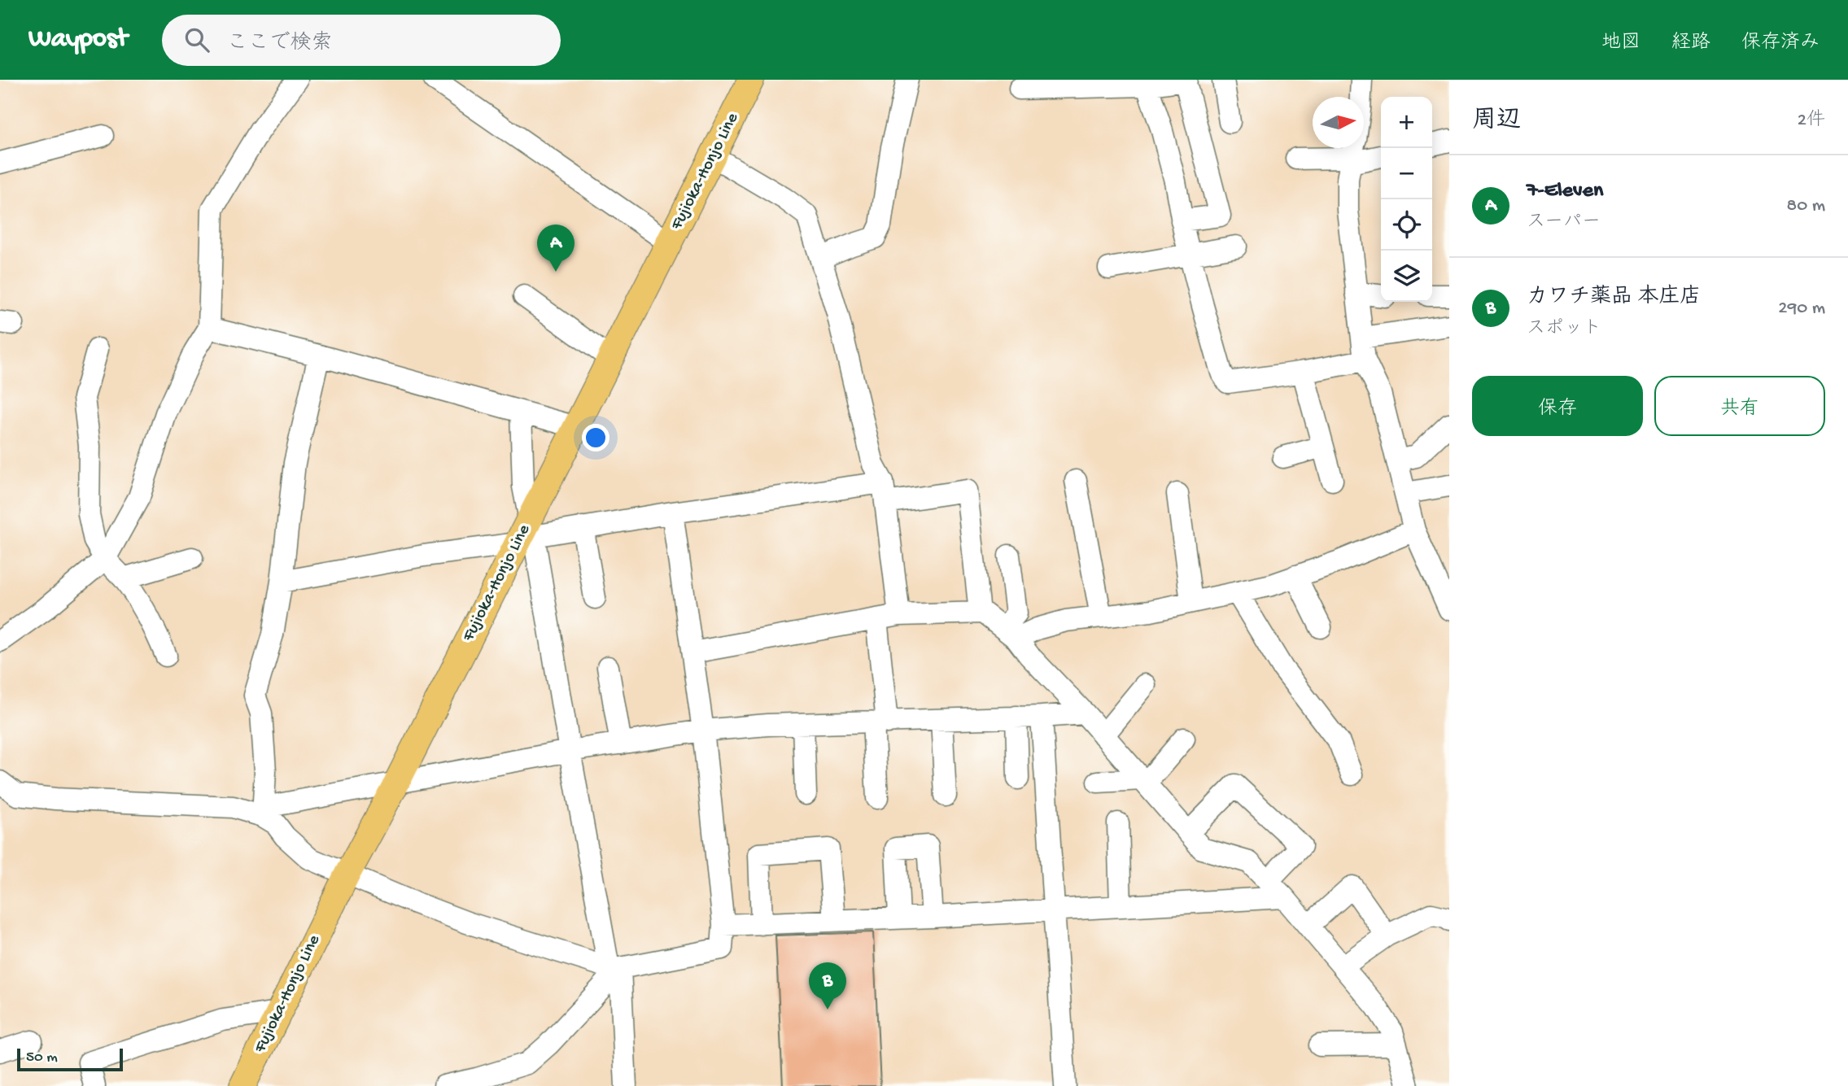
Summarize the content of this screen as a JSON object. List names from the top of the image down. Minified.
{"streets":{"main road":["Fujioka-Honjo Line"]},"scale_bar":"50 m","north":"right","page":{"header":"Waypost","search":"ここで検索","nav":["地図","経路","保存済み"],"heading":["周辺","2件"],"map_buttons":["+","−"],"list":[{"mark":"A","name":"7-Eleven","note":"スーパー","value":"80 m"},{"mark":"B","name":"カワチ薬品 本庄店","note":"スポット","value":"290 m"}],"pins":["A","B"],"buttons":["保存","共有"],"scale":"50 m"}}
